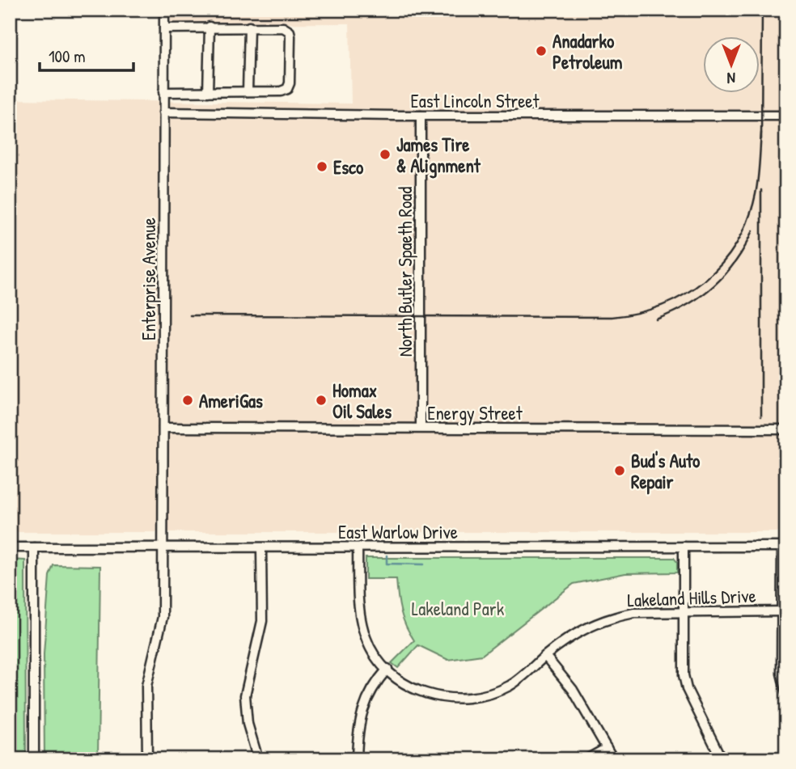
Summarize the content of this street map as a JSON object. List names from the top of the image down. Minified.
{"streets":{"street":["East Lincoln Street","North Butler Spaeth Road","Enterprise Avenue","Energy Street","East Warlow Drive","Lakeland Hills Drive"]},"crossings":[["East Lincoln Street","North Butler Spaeth Road"],["East Lincoln Street","Enterprise Avenue"],["North Butler Spaeth Road","Energy Street"],["Enterprise Avenue","Energy Street"],["Enterprise Avenue","East Warlow Drive"],["East Warlow Drive","Lakeland Hills Drive"]],"parks":["Lakeland Park"],"places":["Anadarko Petroleum","James Tire & Alignment","Esco","AmeriGas","Homax Oil Sales","Bud's Auto Repair"],"scale_bar":"100 m","north":"bottom"}
